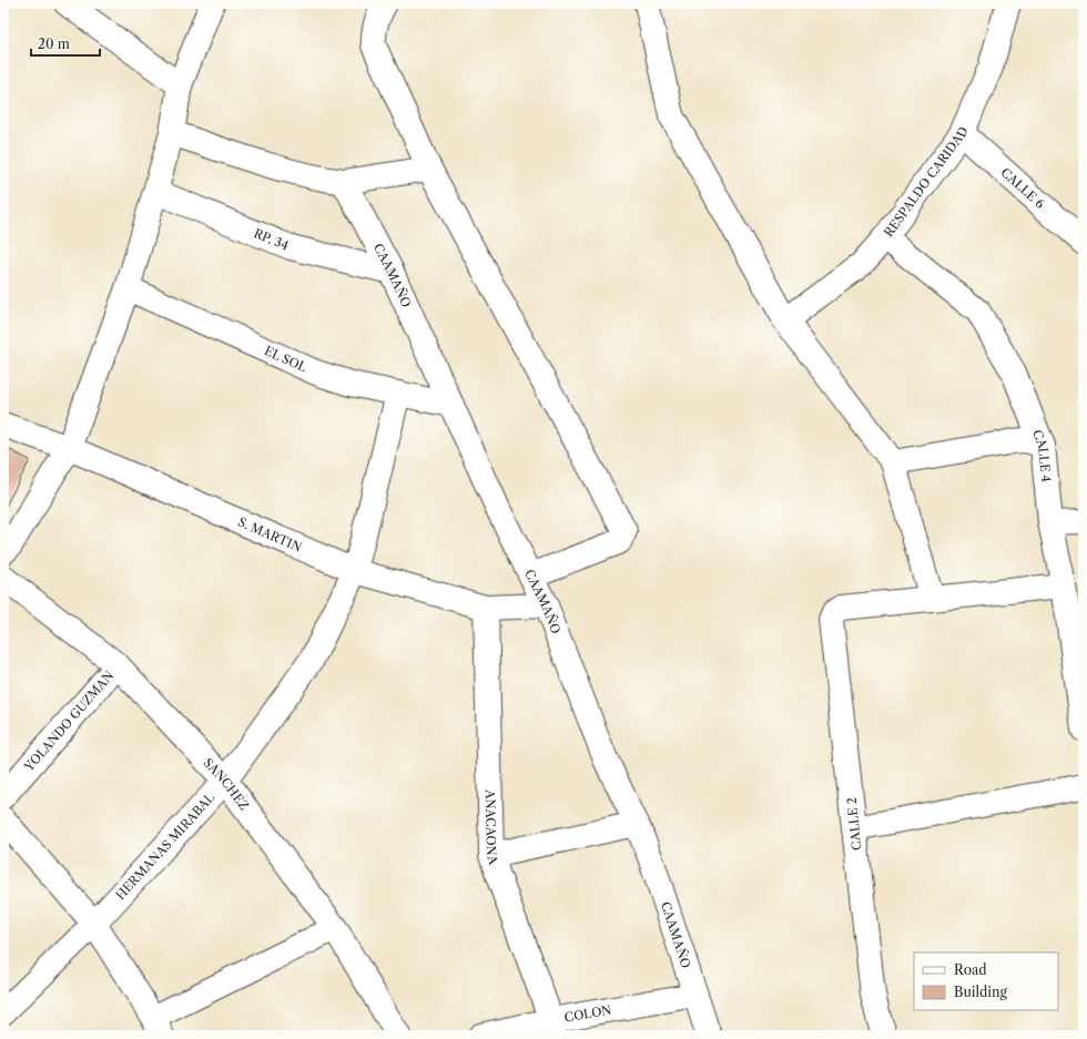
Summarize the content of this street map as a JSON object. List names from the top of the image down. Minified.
{"streets":{"street":["RESPALDO CARIDAD","CALLE 6","RP. 34","CAAMAÑO","EL SOL","CALLE 4","S. MARTIN","YOLANDO GUZMAN","SANCHEZ","CALLE 2","ANACAONA","HERMANAS MIRABAL","COLON"]},"crossings":[["RESPALDO CARIDAD","CALLE 6"],["RESPALDO CARIDAD","CALLE 4"],["RP. 34","CAAMAÑO"],["CAAMAÑO","EL SOL"],["CAAMAÑO","S. MARTIN"],["CAAMAÑO","COLON"],["EL SOL","HERMANAS MIRABAL"],["S. MARTIN","ANACAONA"],["S. MARTIN","HERMANAS MIRABAL"],["YOLANDO GUZMAN","SANCHEZ"],["SANCHEZ","HERMANAS MIRABAL"],["ANACAONA","COLON"]],"legend":["Road","Building"],"scale_bar":"20 m"}
